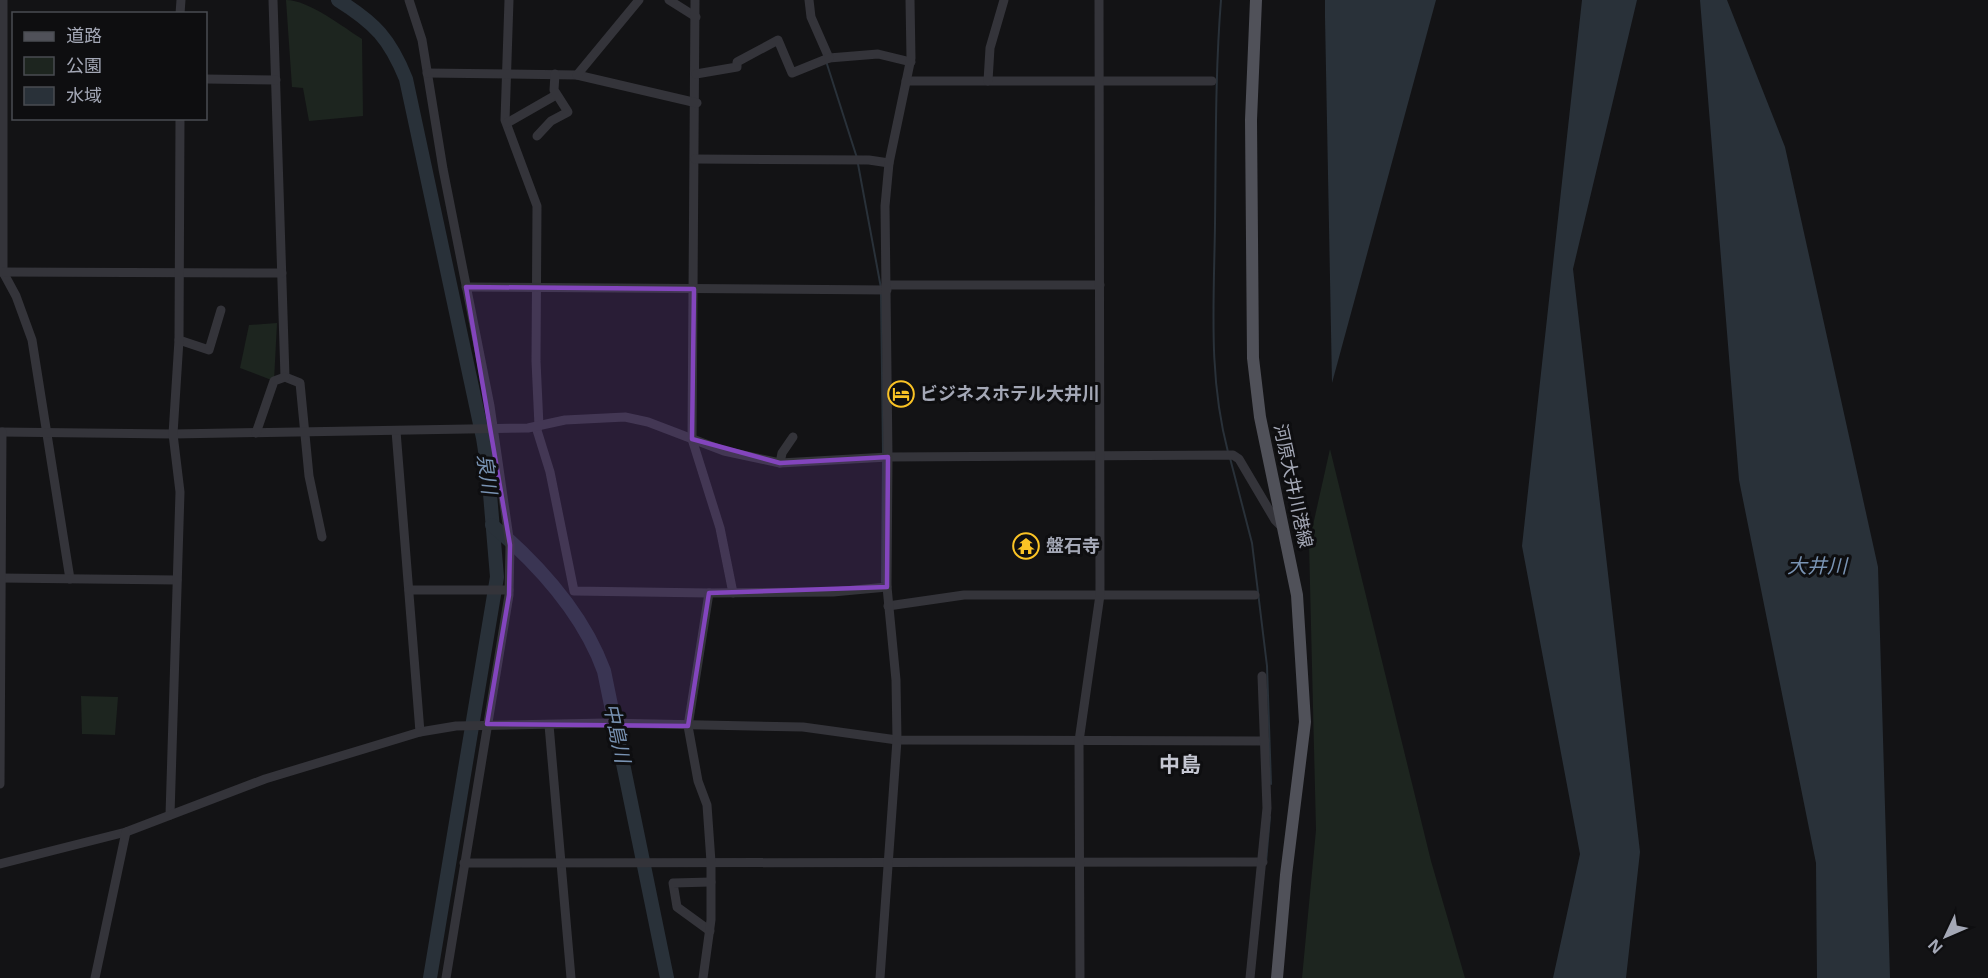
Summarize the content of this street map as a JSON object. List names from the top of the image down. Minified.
{"streets":{"main road":["河原大井川港線"]},"districts":["中島"],"water":["泉川","大井川","中島川"],"places":{"hotel":["ビジネスホテル大井川"],"temple":["盤石寺"]},"legend":["道路","公園","水域"],"north":"bottom left"}
